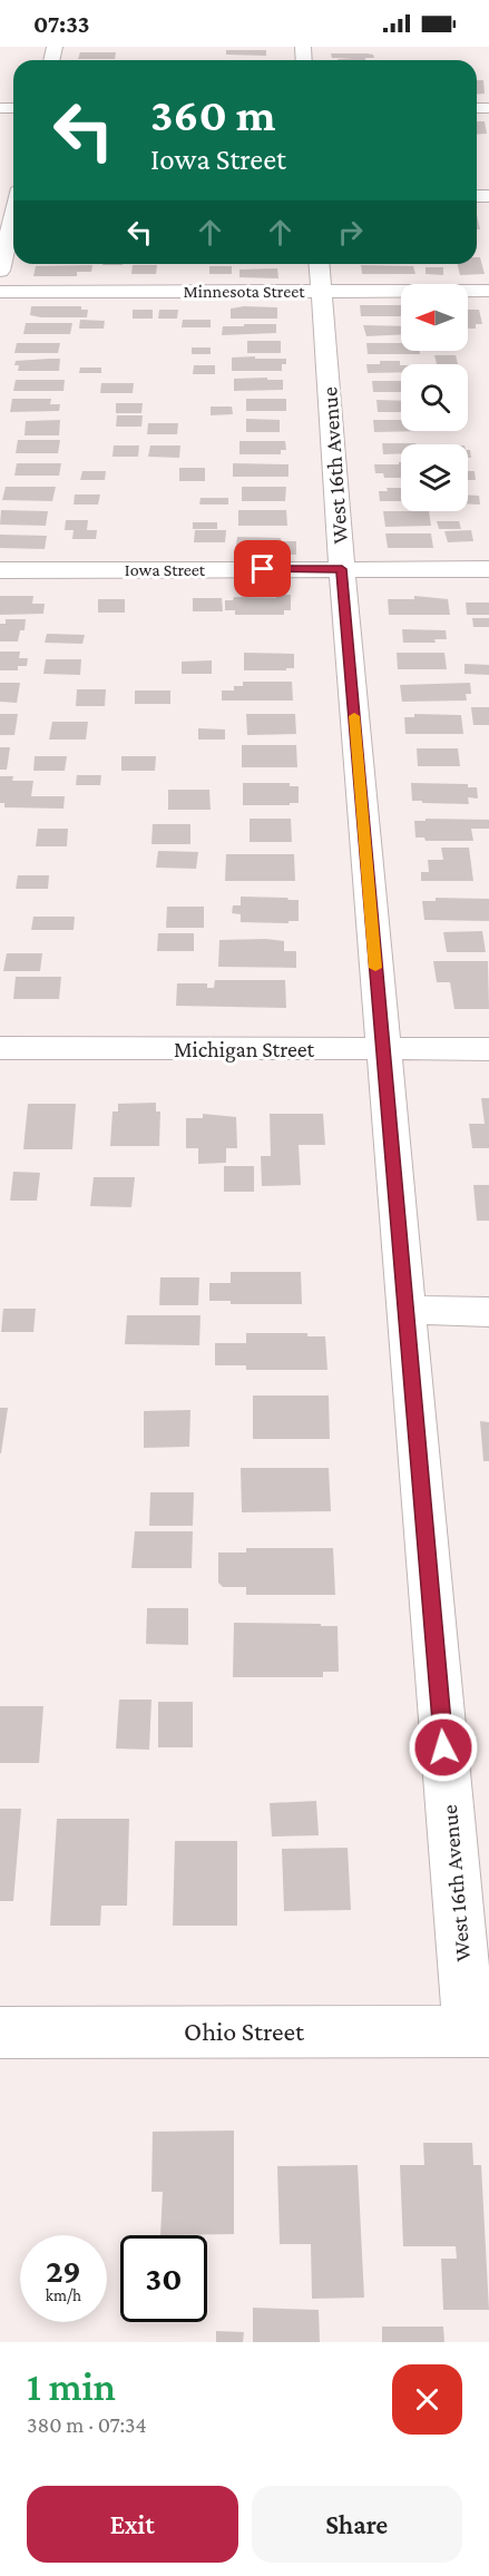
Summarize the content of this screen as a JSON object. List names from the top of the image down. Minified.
{"streets":{"street":["Minnesota Street","West 16th Avenue","Iowa Street","Michigan Street","Ohio Street"]},"crossings":[["Minnesota Street","West 16th Avenue"],["West 16th Avenue","Iowa Street"],["West 16th Avenue","Michigan Street"],["West 16th Avenue","Ohio Street"]],"north":"left","page":{"status":"07:33","turn":["360 m","Iowa Street"],"speed":"29 km/h","limit":"30","heading":["1 min","380 m · 07:34"],"buttons":["Exit","Share"]}}
